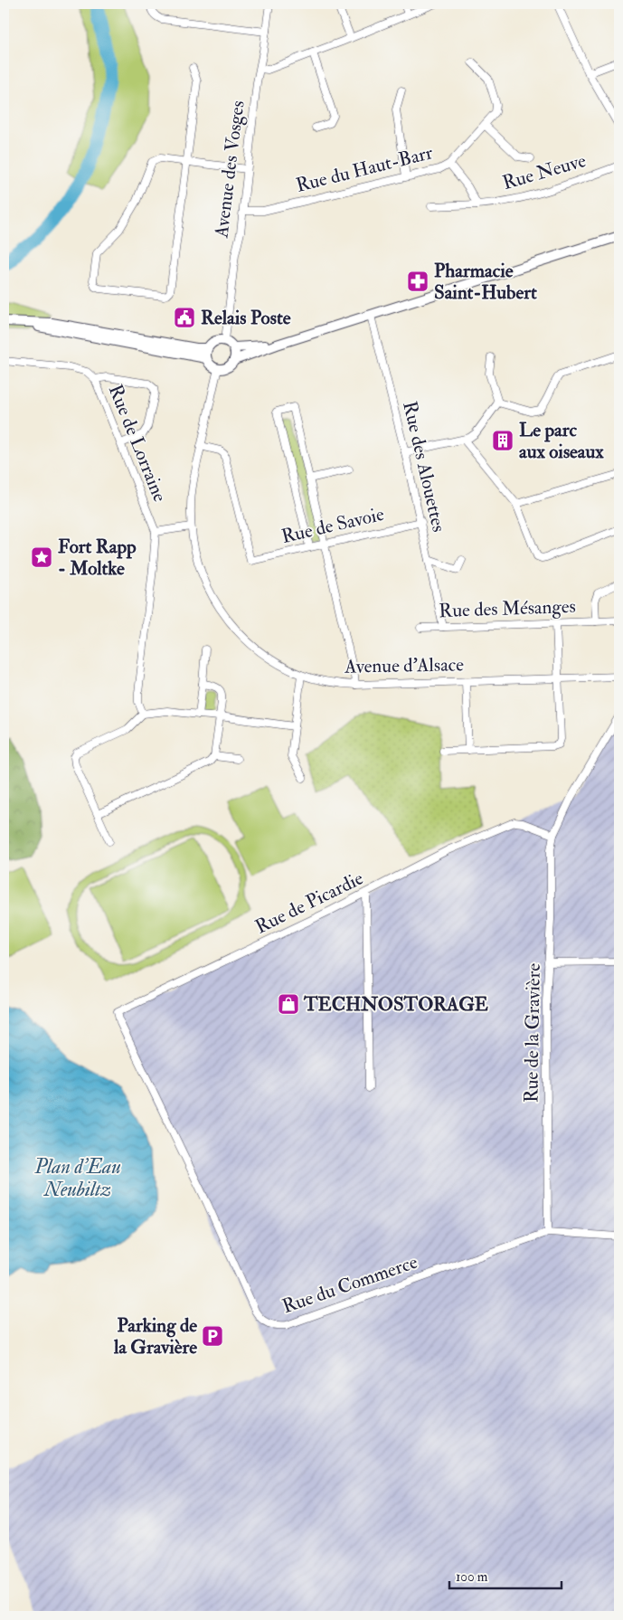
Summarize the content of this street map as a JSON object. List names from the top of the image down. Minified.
{"streets":{"street":["Avenue des Vosges","Rue du Haut-Barr","Rue Neuve","Rue de Lorraine","Rue des Alouettes","Rue de Savoie","Rue des Mésanges","Avenue d'Alsace","Rue de Picardie","Rue de la Gravière","Rue du Commerce"]},"crossings":[["Avenue des Vosges","Rue du Haut-Barr"],["Avenue des Vosges","Avenue d'Alsace"],["Rue de Lorraine","Avenue d'Alsace"],["Rue des Alouettes","Rue de Savoie"],["Rue des Alouettes","Rue des Mésanges"],["Rue de Savoie","Avenue d'Alsace"],["Rue de Picardie","Rue de la Gravière"],["Rue de Picardie","Rue du Commerce"],["Rue de la Gravière","Rue du Commerce"]],"water":["Plan d'Eau Neubiltz"],"places":{"pharmacy":["Pharmacie Saint-Hubert"],"public building":["Relais Poste"],"building":["Le parc aux oiseaux"],"place":["Fort Rapp - Moltke"],"shop":["TECHNOSTORAGE"],"parking":["Parking de la Gravière"]},"scale_bar":"100 m"}
